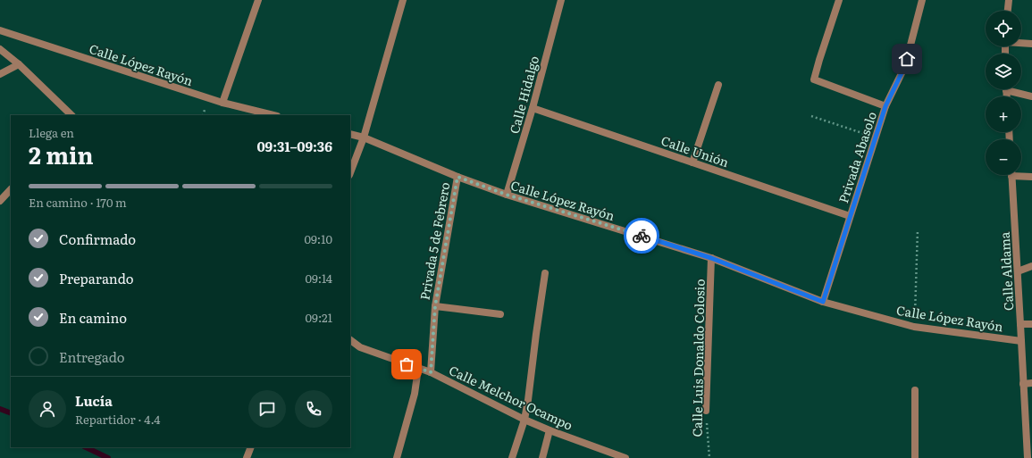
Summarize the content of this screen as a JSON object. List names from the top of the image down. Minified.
{"streets":{"street":["Calle López Rayón","Calle Hidalgo","Calle Unión","Privada Abasolo","Privada 5 de Febrero","Calle Aldama","Calle Luis Donaldo Colosio","Calle Melchor Ocampo"]},"crossings":[["Calle López Rayón","Calle Hidalgo"],["Calle López Rayón","Privada Abasolo"],["Calle López Rayón","Privada 5 de Febrero"],["Calle López Rayón","Calle Aldama"],["Calle López Rayón","Calle Luis Donaldo Colosio"],["Calle Hidalgo","Calle Unión"],["Calle Unión","Privada Abasolo"],["Privada 5 de Febrero","Calle Melchor Ocampo"]],"page":{"map_buttons":["+","−"],"heading":["2 min","Llega en","09:31–09:36"],"panel":["Lucía","Repartidor · 4.4"],"bar":"En camino · 170 m","list":[["Confirmado","09:10"],["Preparando","09:14"],["En camino","09:21"],"Entregado"]}}
